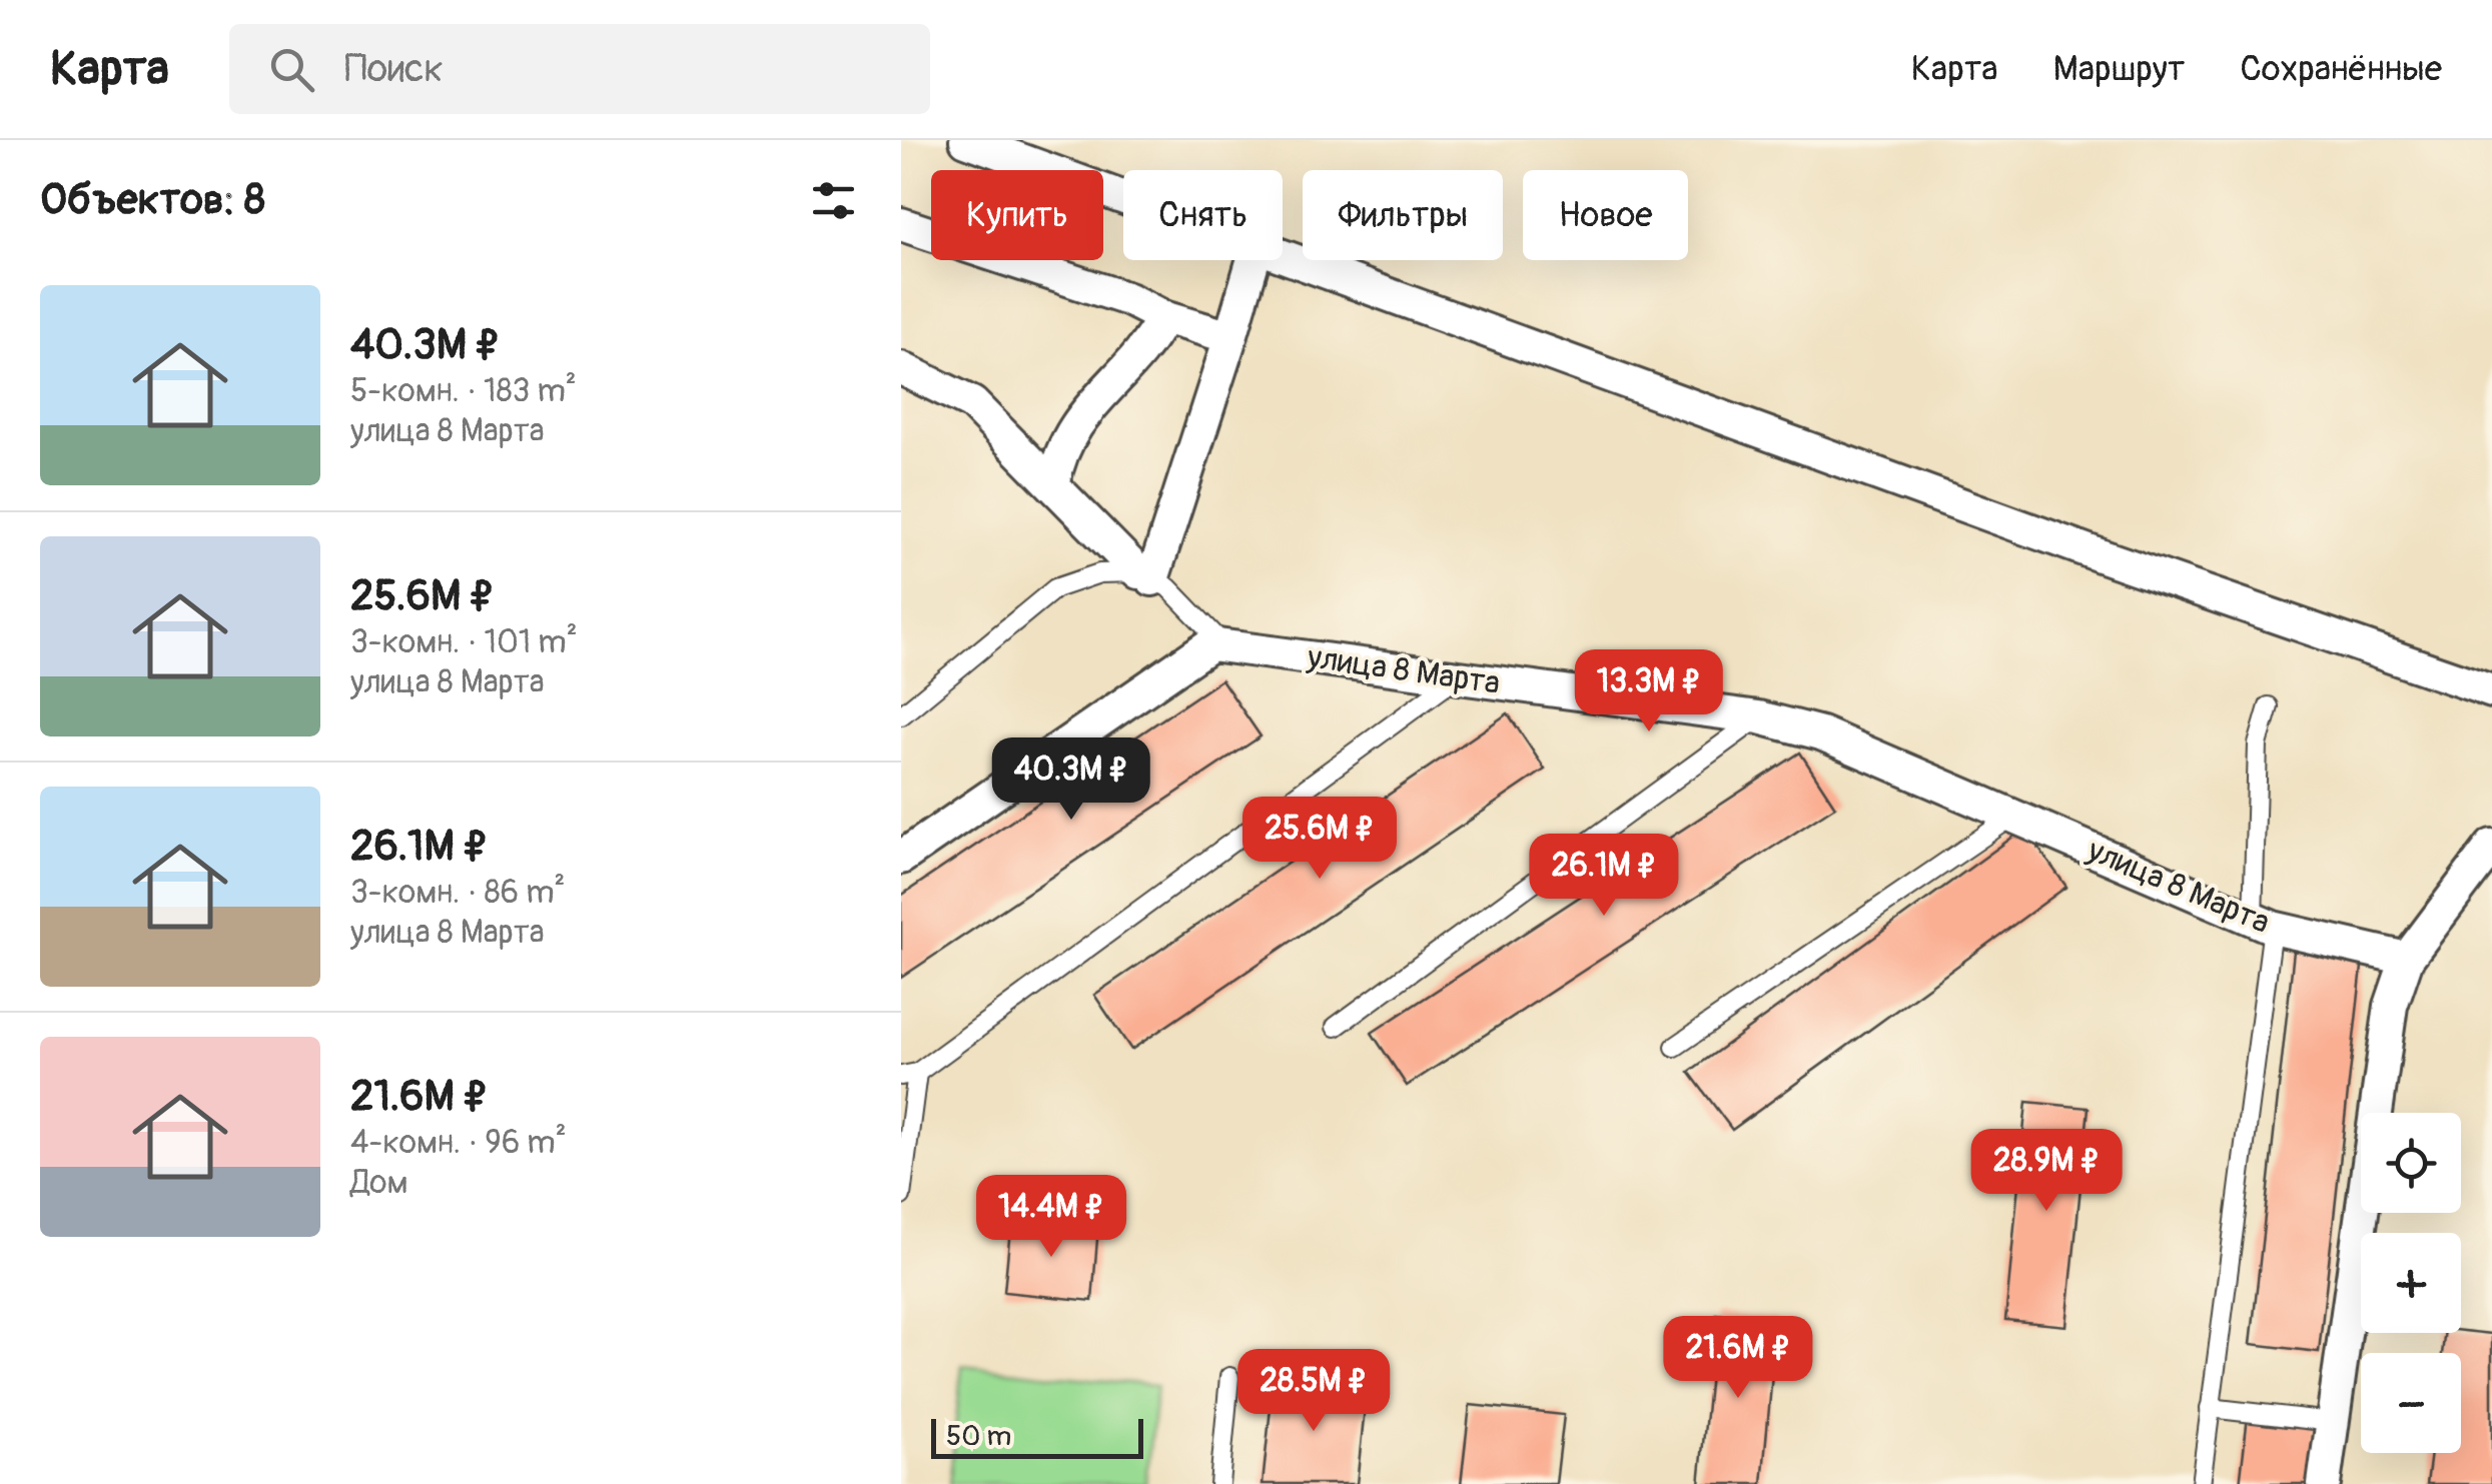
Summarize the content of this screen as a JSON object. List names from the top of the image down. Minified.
{"streets":{"street":["улица 8 Марта"]},"scale_bar":"50 m","page":{"header":"Карта","search":"Поиск","nav":["Карта","Маршрут","Сохранённые"],"heading":"Объектов: 8","chip":["Купить","Снять","Фильтры","Новое"],"list":[{"name":"40.3M ₽","note":"5-комн. · 183 m² · улица 8 Марта"},{"name":"25.6M ₽","note":"3-комн. · 101 m² · улица 8 Марта"},{"name":"26.1M ₽","note":"3-комн. · 86 m² · улица 8 Марта"},{"name":"21.6M ₽","note":"4-комн. · 96 m² · Дом"}],"price":["13.3M ₽","40.3M ₽","25.6M ₽","26.1M ₽","28.9M ₽","14.4M ₽","21.6M ₽","28.5M ₽"],"map_buttons":["+","−"],"scale":"50 m"}}
